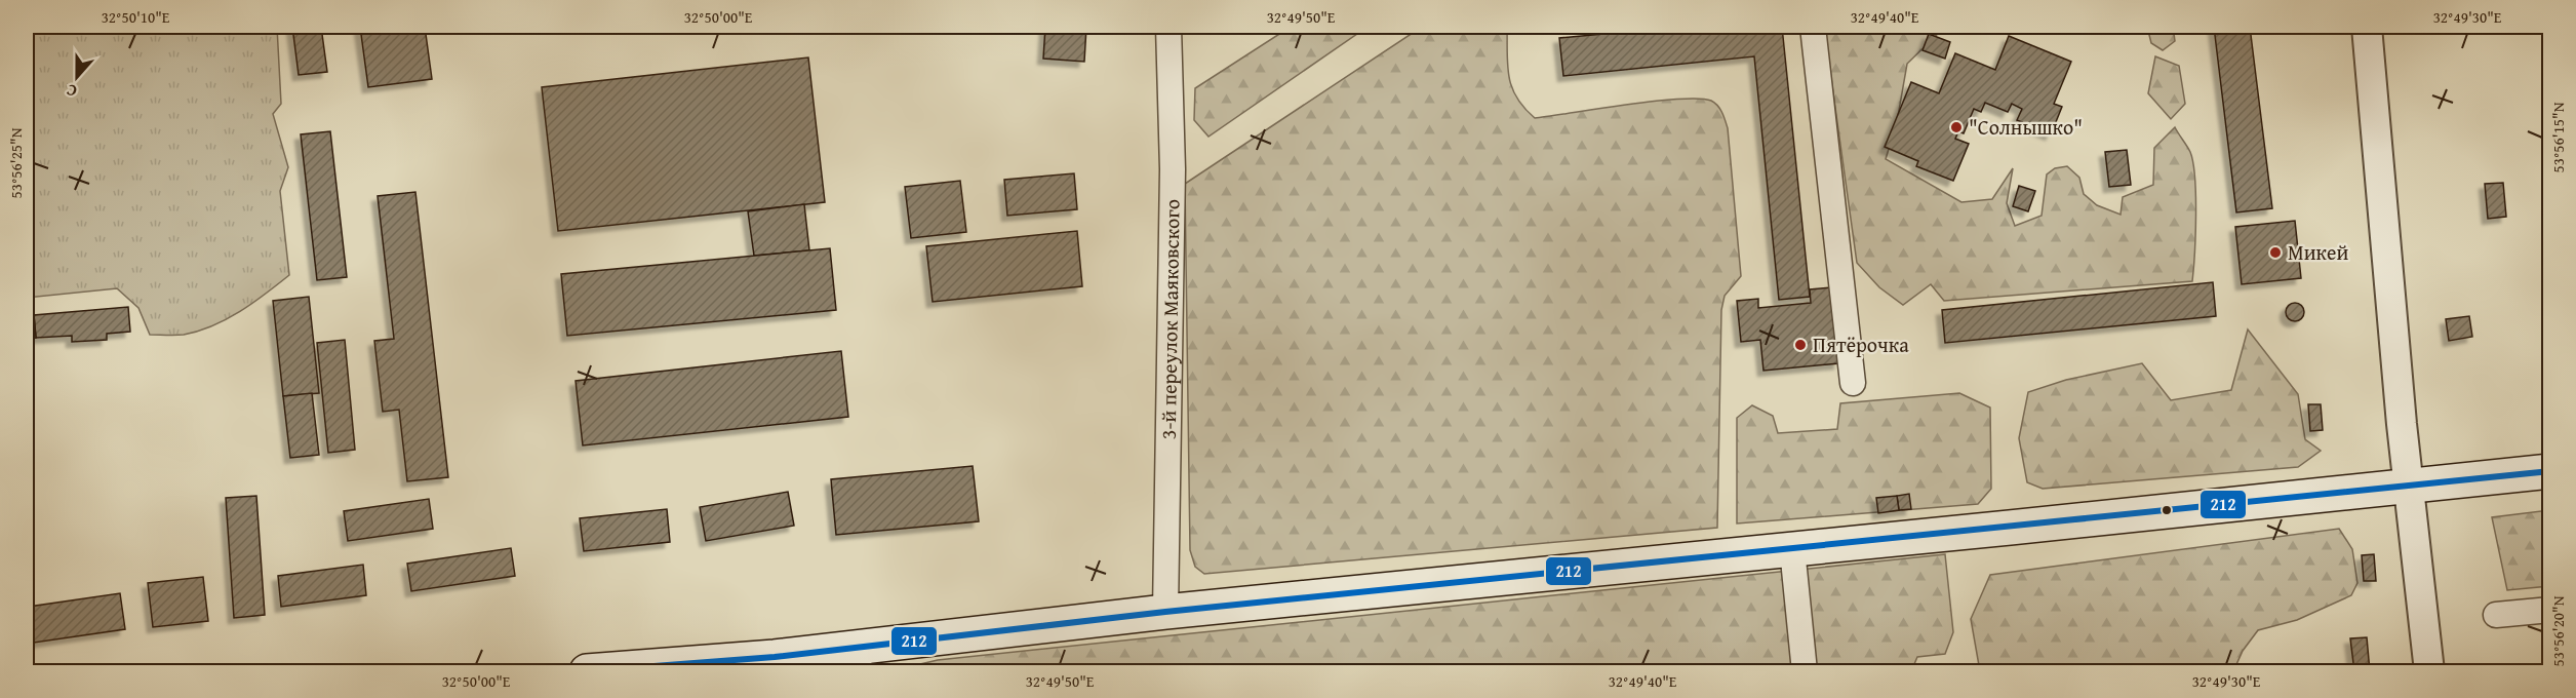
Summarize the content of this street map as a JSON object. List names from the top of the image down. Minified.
{"streets":{"street":["3-й переулок Маяковского"]},"places":["\"Солнышко\"","Микей","Пятёрочка"],"lines":["transit line 212"],"north":"bottom","coordinates":["32°50'10\"E","32°50'00\"E","32°49'50\"E","32°49'40\"E","32°49'30\"E","53°56'15\"N","53°56'25\"N","53°56'20\"N"]}
